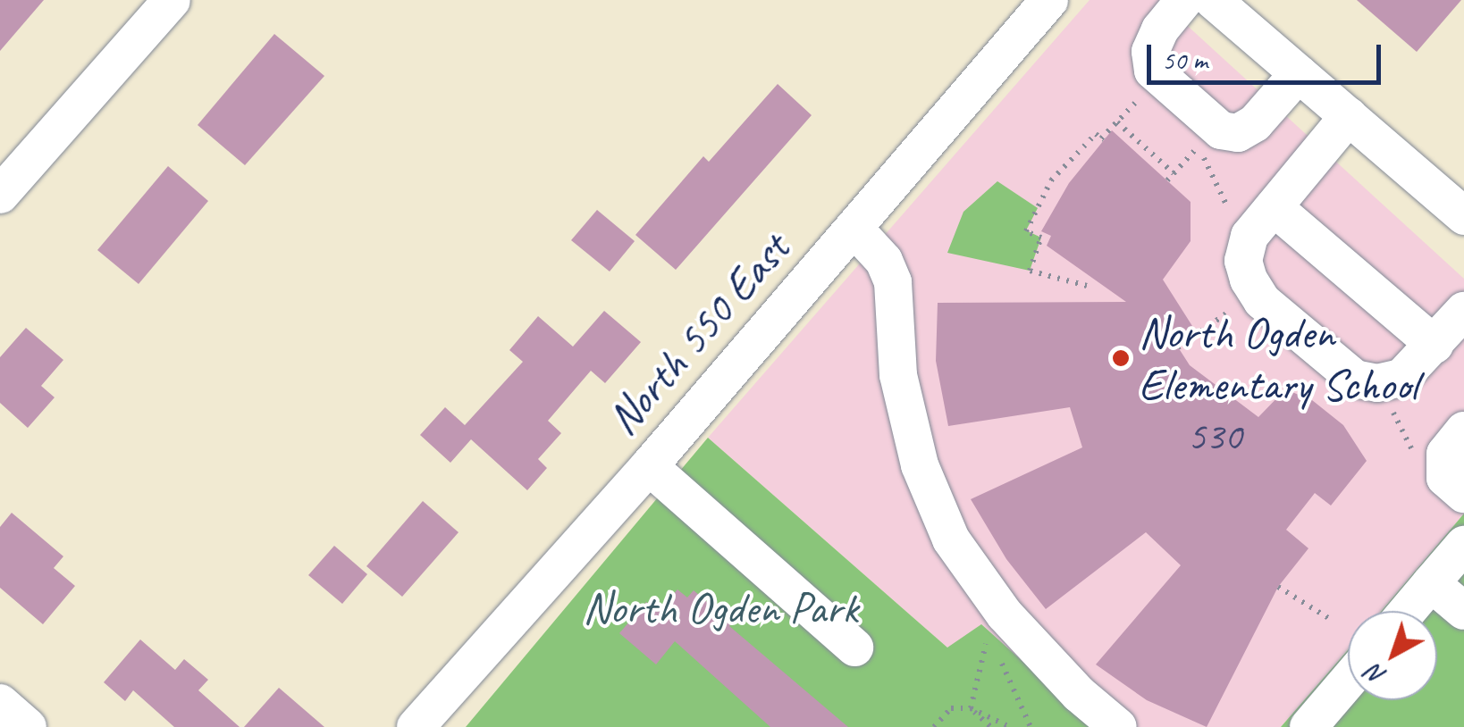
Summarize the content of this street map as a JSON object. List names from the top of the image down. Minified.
{"streets":{"street":["North 550 East"]},"parks":["North Ogden Park"],"places":["North Ogden Elementary School"],"house_numbers":["530"],"scale_bar":"50 m","north":"bottom left"}
